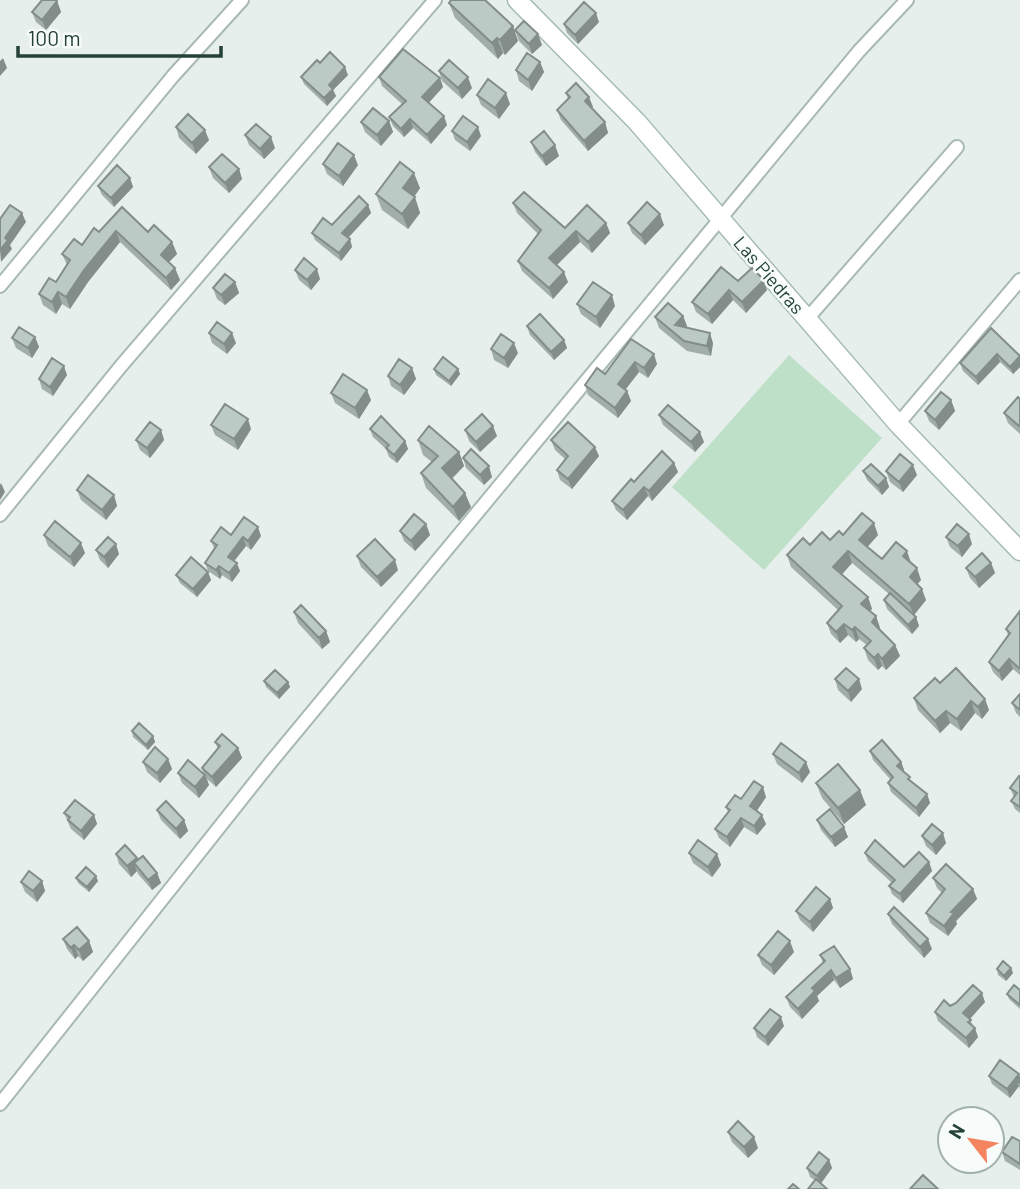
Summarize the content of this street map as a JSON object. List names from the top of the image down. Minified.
{"streets":{"street":["Las Piedras"]},"scale_bar":"100 m","north":"top left"}
